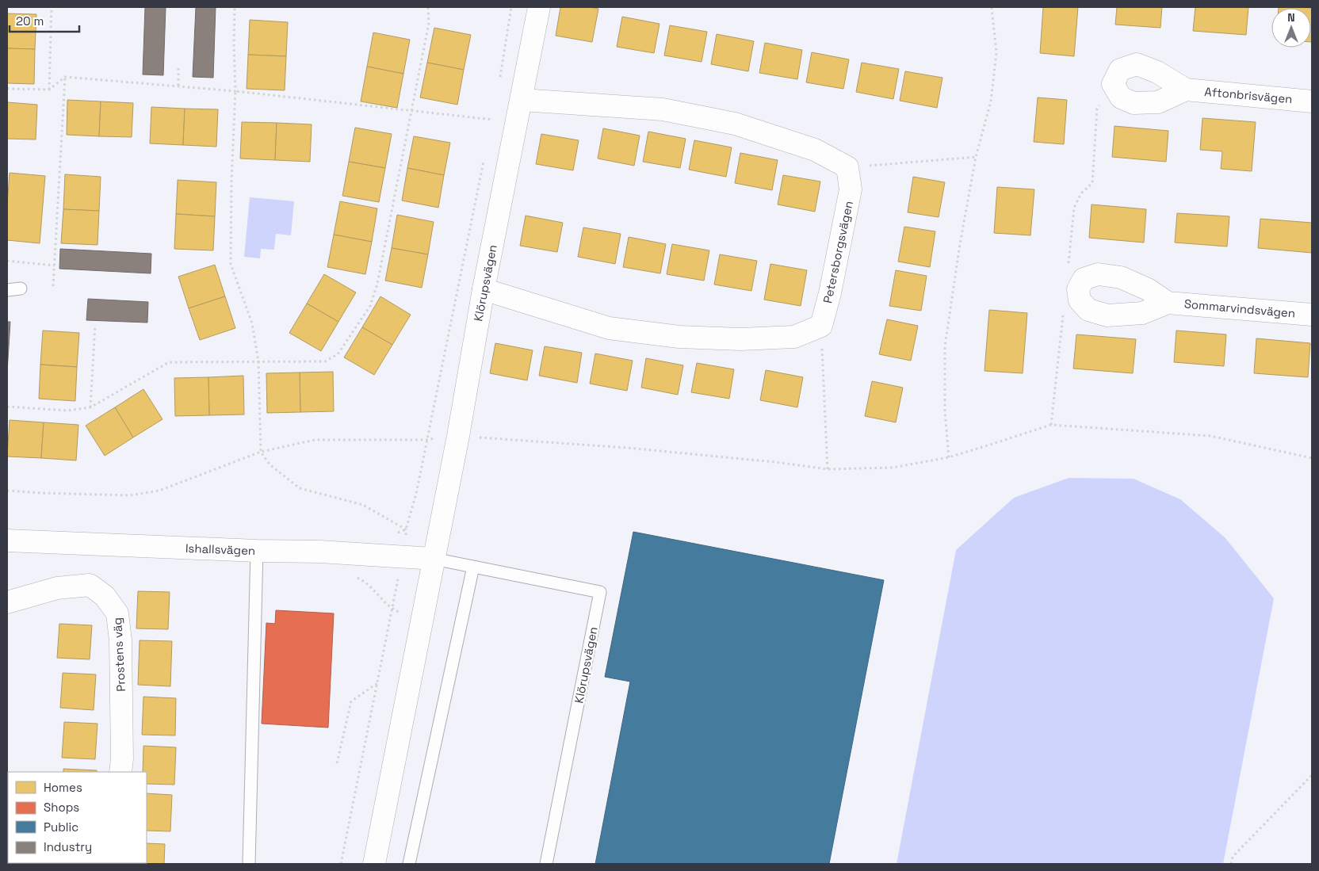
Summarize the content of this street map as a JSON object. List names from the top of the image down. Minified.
{"streets":{"street":["Aftonbrisvägen","Petersborgsvägen","Klörupsvägen","Sommarvindsvägen","Ishallsvägen","Prostens väg"]},"crossings":[["Klörupsvägen","Ishallsvägen"]],"legend":["Homes","Shops","Public","Industry"],"scale_bar":"20 m","north":"top"}
